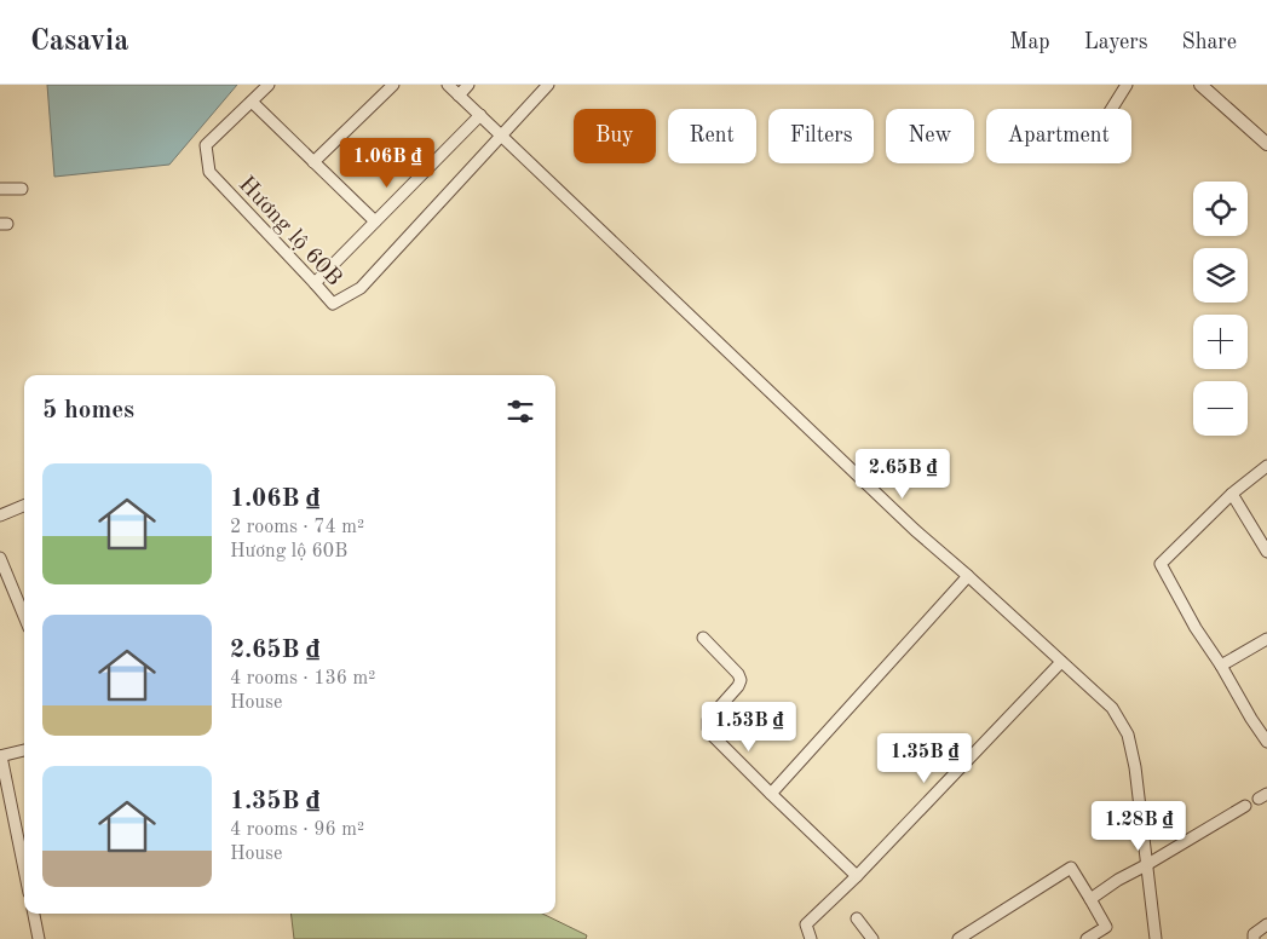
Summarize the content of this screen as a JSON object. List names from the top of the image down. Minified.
{"streets":{"street":["Hương lộ 60B"]},"page":{"header":"Casavia","nav":["Map","Layers","Share"],"chip":["Buy","Rent","Filters","New","Apartment"],"price":["1.06B ₫","2.65B ₫","1.53B ₫","1.35B ₫","1.28B ₫"],"map_buttons":["+","−"],"heading":"5 homes","list":[{"name":"1.06B ₫","note":"2 rooms · 74 m² · Hương lộ 60B"},{"name":"2.65B ₫","note":"4 rooms · 136 m² · House"},{"name":"1.35B ₫","note":"4 rooms · 96 m² · House"}]}}
